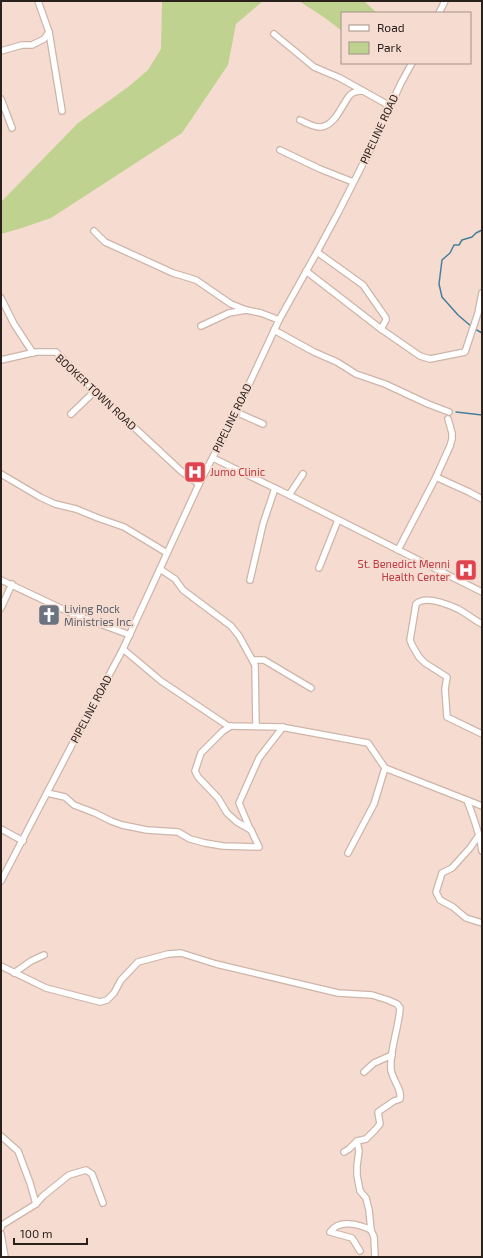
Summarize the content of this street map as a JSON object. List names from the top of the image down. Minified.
{"streets":{"street":["PIPELINE ROAD","BOOKER TOWN ROAD"]},"crossings":[["PIPELINE ROAD","BOOKER TOWN ROAD"]],"places":{"hospital":["Jumo Clinic","St. Benedict Menni Health Center"],"church":["Living Rock Ministries Inc."]},"legend":["Road","Park"],"scale_bar":"100 m"}
